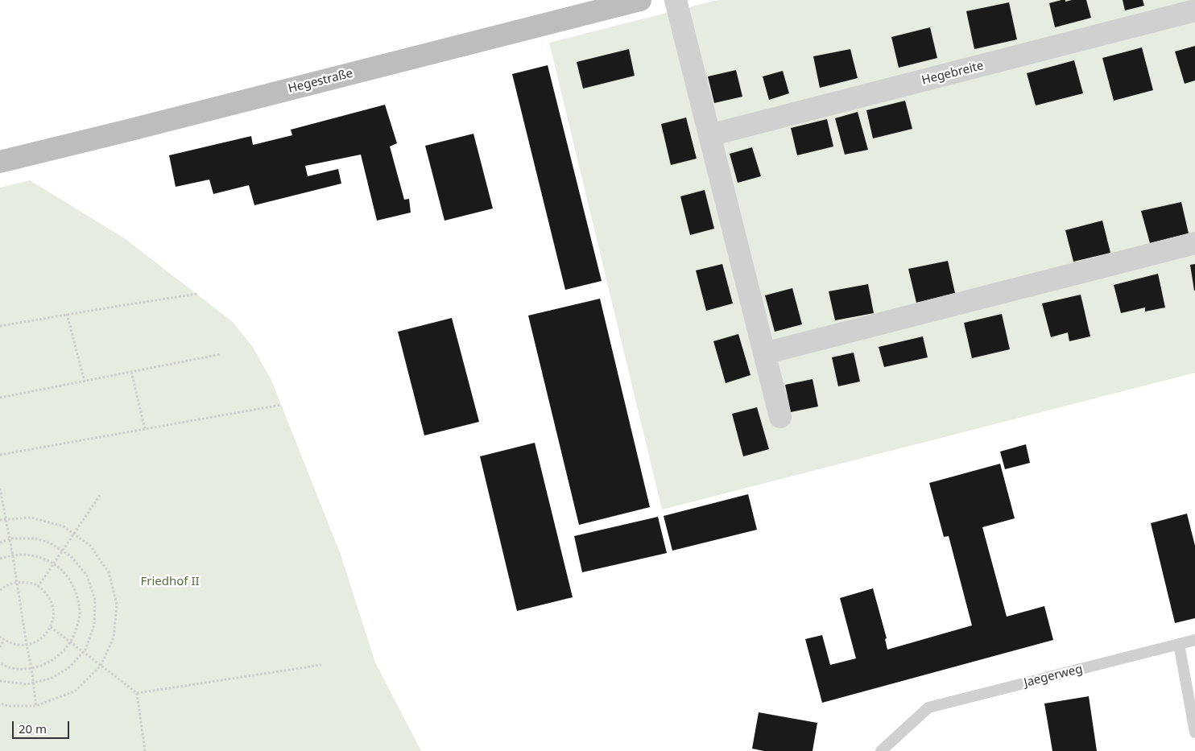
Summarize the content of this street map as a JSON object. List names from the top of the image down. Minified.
{"streets":{"street":["Hegebreite","Hegestraße"],"lane":["Jaegerweg"]},"parks":["Friedhof II"],"scale_bar":"20 m"}
